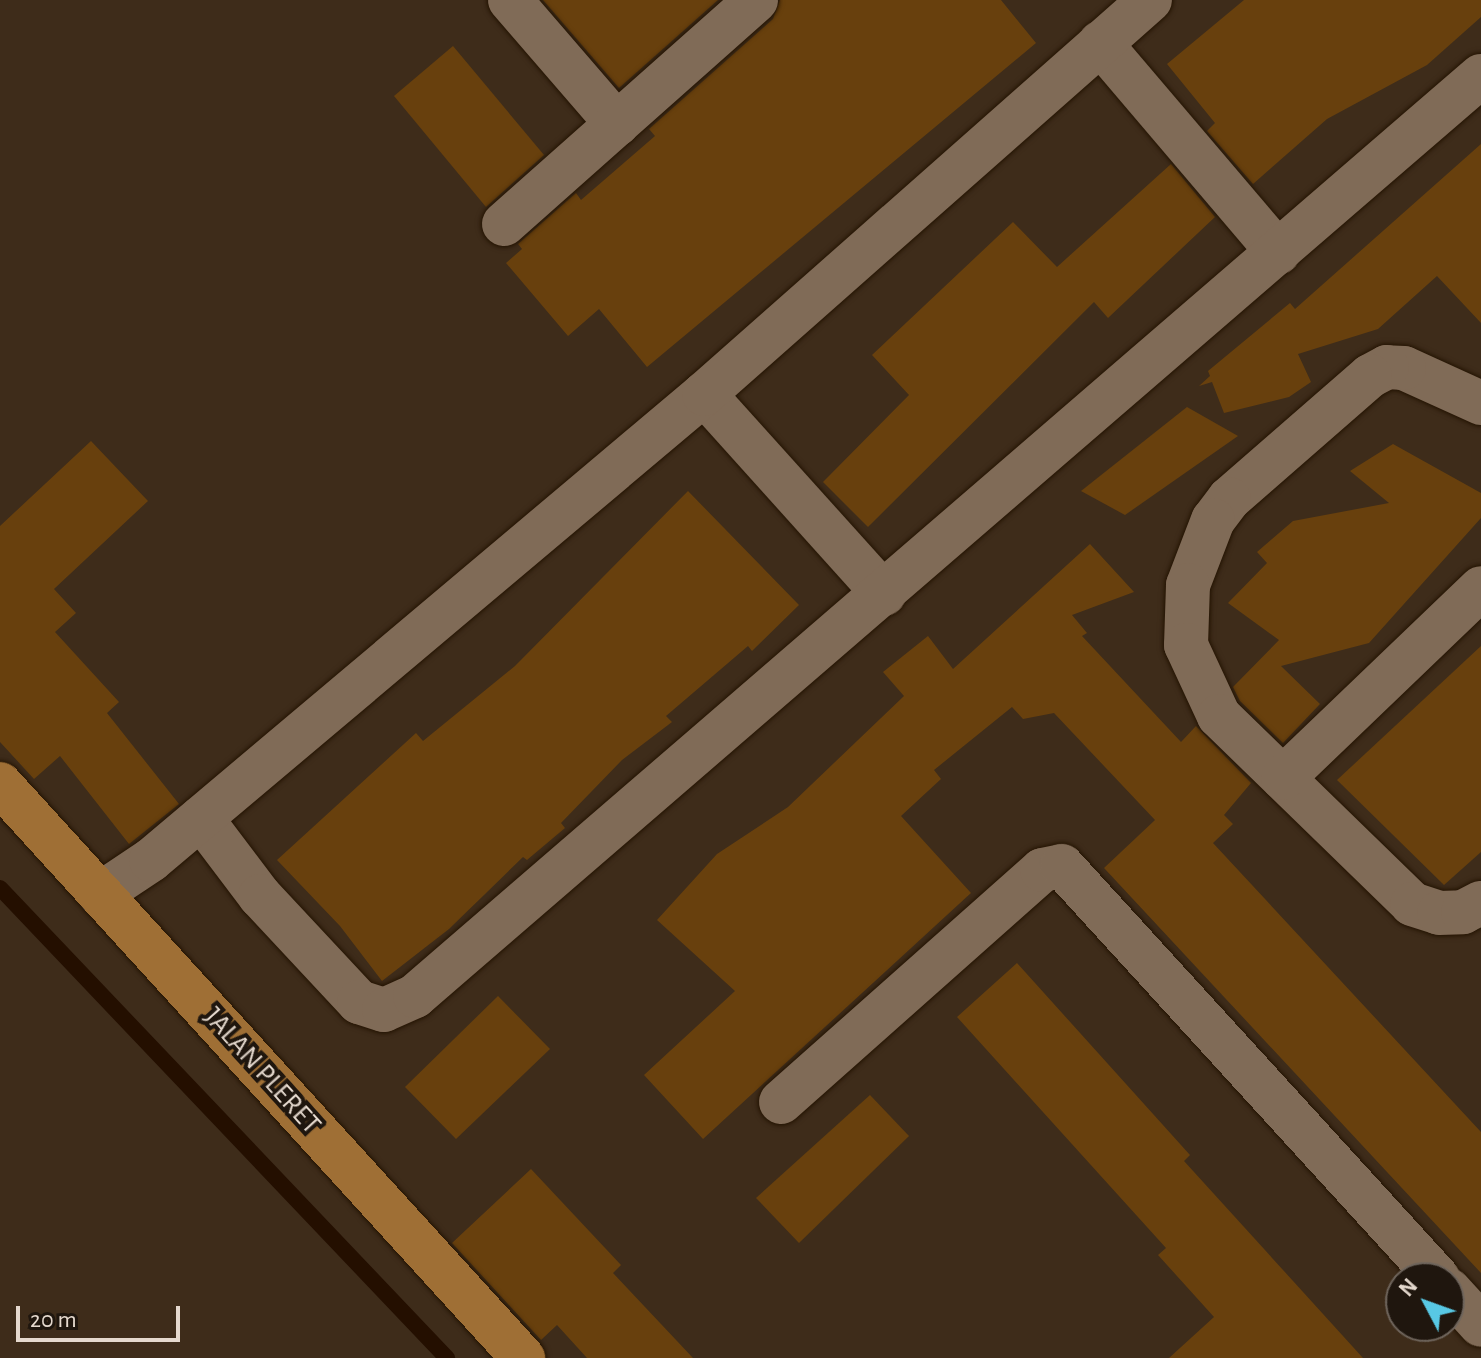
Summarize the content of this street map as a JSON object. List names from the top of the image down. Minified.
{"streets":{"main road":["JALAN PLERET"]},"scale_bar":"20 m","north":"top left"}
